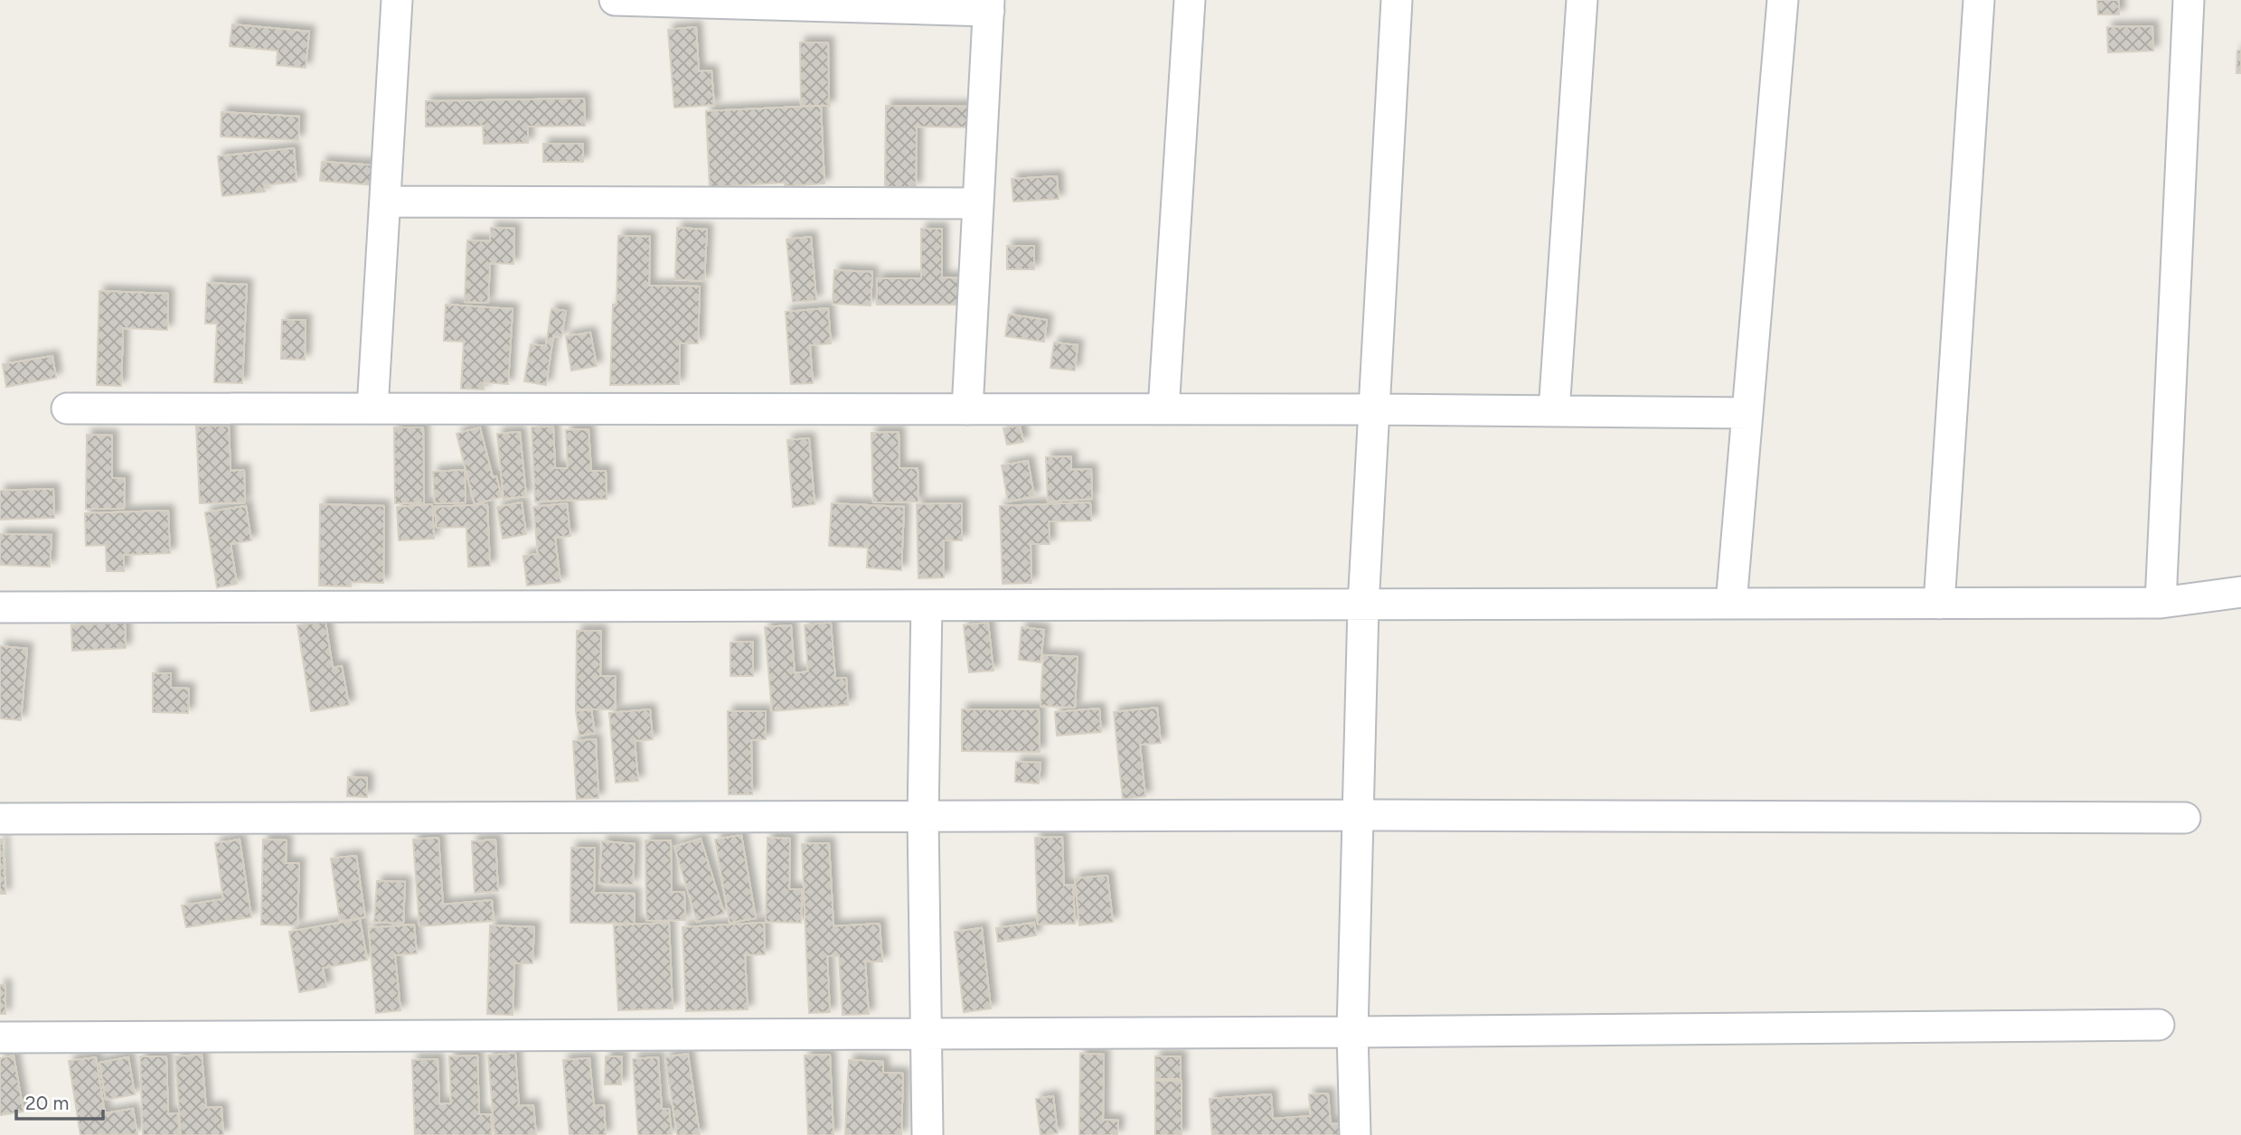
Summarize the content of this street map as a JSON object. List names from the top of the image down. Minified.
{"scale_bar":"20 m"}
